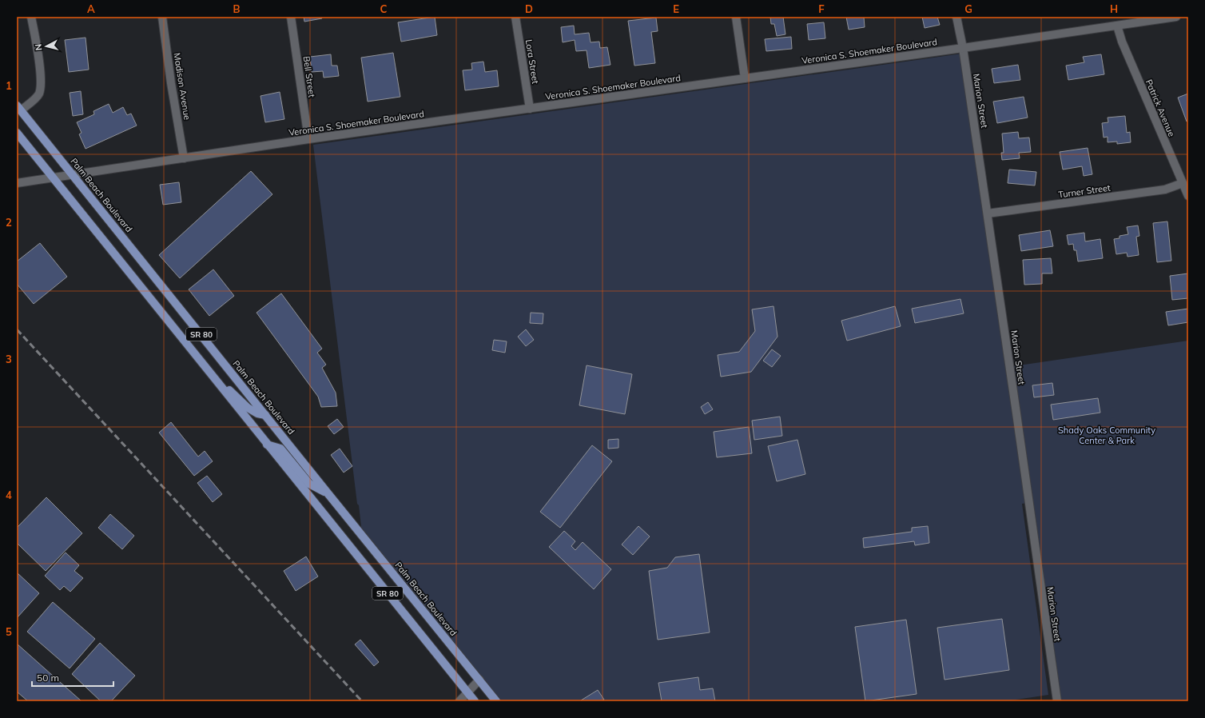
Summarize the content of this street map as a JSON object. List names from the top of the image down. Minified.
{"streets":{"main road":["Palm Beach Boulevard","SR 80"],"street":["Veronica S. Shoemaker Boulevard","Lora Street","Bell Street","Madison Avenue","Marion Street","Patrick Avenue","Turner Street"]},"crossings":[["Veronica S. Shoemaker Boulevard","Lora Street"],["Veronica S. Shoemaker Boulevard","Bell Street"],["Veronica S. Shoemaker Boulevard","Madison Avenue"],["Veronica S. Shoemaker Boulevard","Marion Street"],["Veronica S. Shoemaker Boulevard","Patrick Avenue"],["Veronica S. Shoemaker Boulevard","Palm Beach Boulevard"],["Veronica S. Shoemaker Boulevard","SR 80"],["Marion Street","Turner Street"],["Patrick Avenue","Turner Street"]],"parks":["Shady Oaks Community Center & Park"],"scale_bar":"50 m","north":"left","grid":{"columns":["A","B","C","D","E","F","G","H"],"rows":["1","2","3","4","5"]}}
